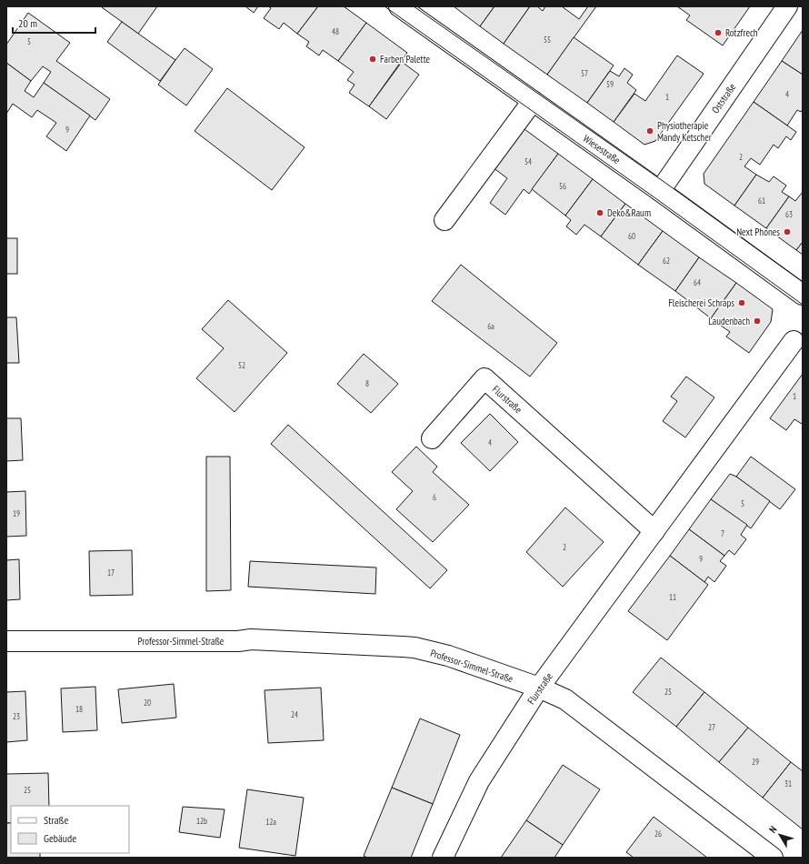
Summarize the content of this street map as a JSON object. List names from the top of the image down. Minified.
{"streets":{"street":["Oststraße","Wiesestraße","Flurstraße","Professor-Simmel-Straße"]},"crossings":[["Oststraße","Wiesestraße"],["Flurstraße","Professor-Simmel-Straße"]],"places":["Rotzfrech","Farben Palette","Physiotherapie Mandy Ketscher","Deko&Raum","Next Phones","Fleischerei Schraps","Laudenbach"],"house_numbers":["48","55","5","57","59","4","1","9","2","54","56","61","63","60","62","64","6a","52","8","1","4","6","5","19","7","2","9","17","11","25","20","18","24","23","27","29","31","25","12b","12a","26"],"legend":["Straße","Gebäude"],"scale_bar":"20 m","north":"top left"}
